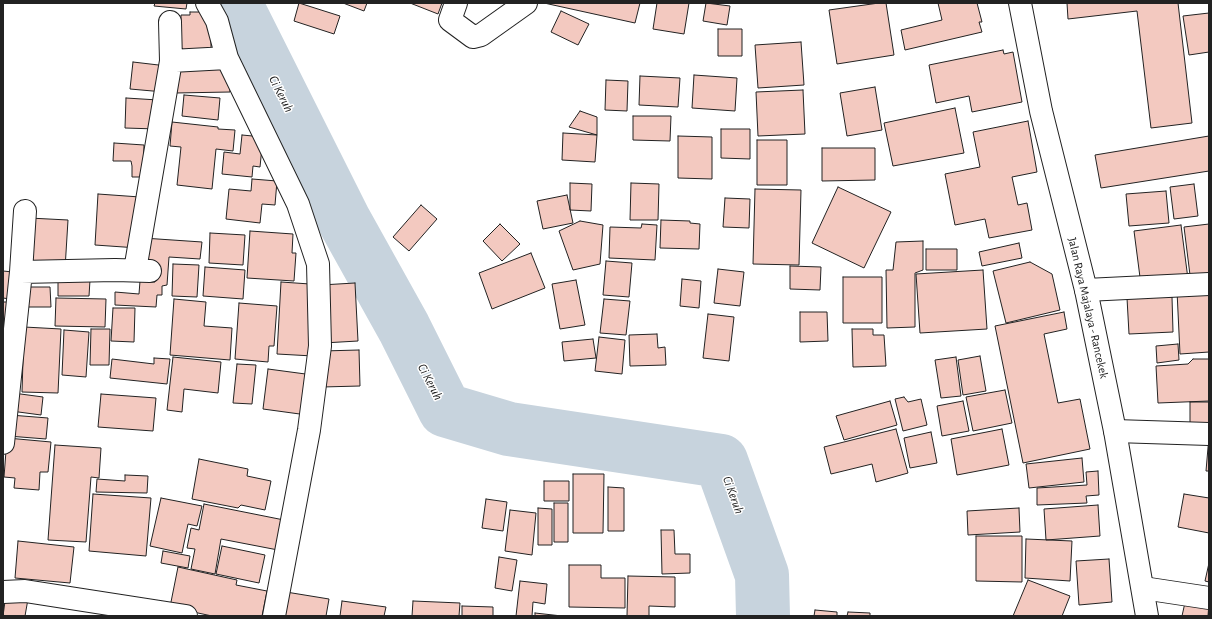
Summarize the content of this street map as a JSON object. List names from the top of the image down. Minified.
{"streets":{"street":["Jalan Raya Majalaya - Rancekek"]},"water":["Ci Keruh"]}
